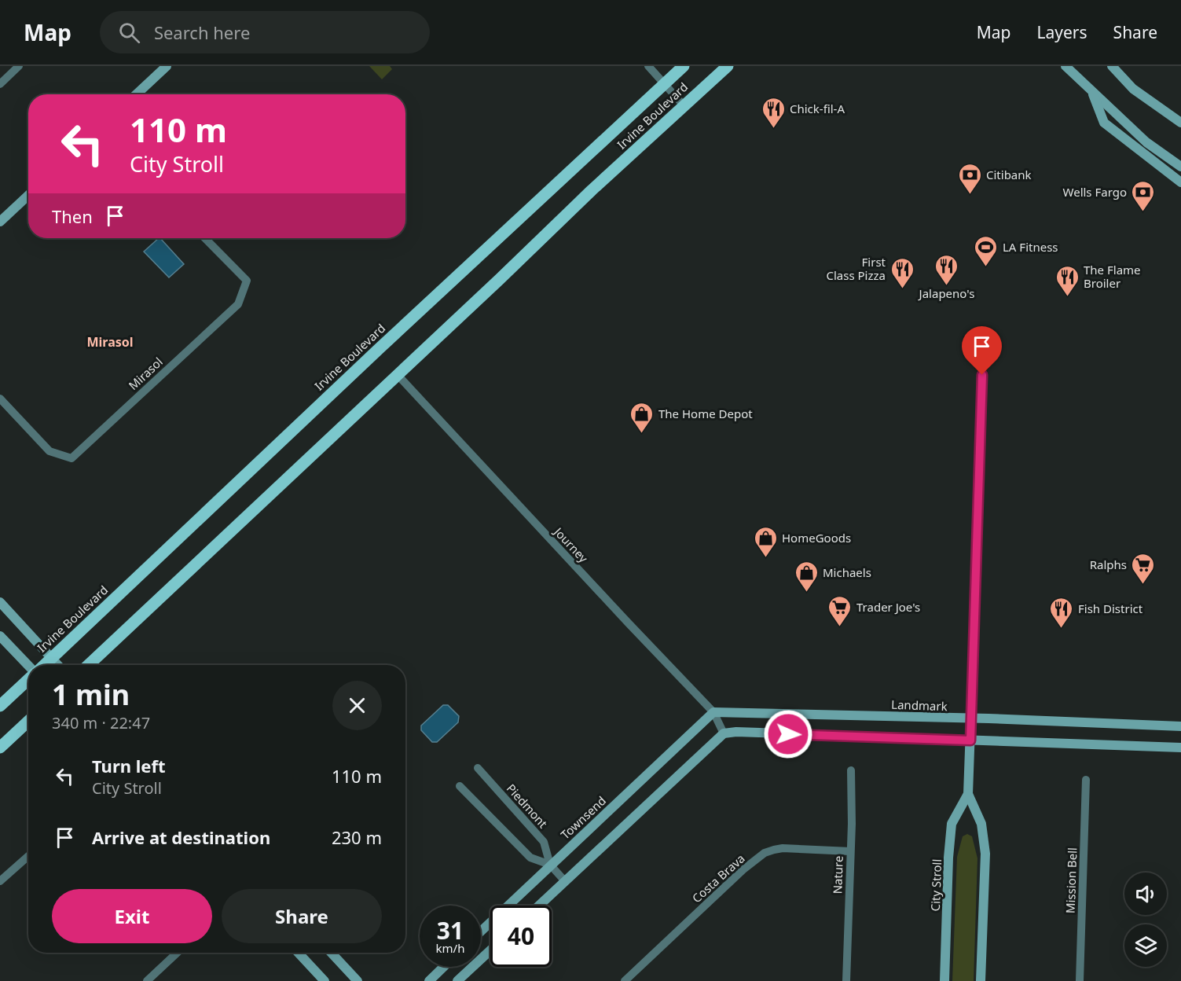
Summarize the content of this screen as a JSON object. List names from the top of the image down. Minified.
{"streets":{"main road":["Irvine Boulevard"],"street":["Mirasol","Journey","Landmark","Piedmont","Townsend","Nature","Costa Brava","Mission Bell","City Stroll"]},"crossings":[["Irvine Boulevard","Journey"],["Journey","Landmark"],["Journey","Townsend"],["Landmark","Townsend"],["Landmark","City Stroll"],["Piedmont","Townsend"],["Nature","Costa Brava"]],"districts":["Mirasol"],"places":{"restaurant":["Chick-fil-A","Jalapeno's","First Class Pizza","The Flame Broiler","Fish District"],"bank":["Citibank","Wells Fargo"],"sports":["LA Fitness"],"shop":["The Home Depot","HomeGoods","Michaels"],"supermarket":["Ralphs","Trader Joe's"]},"page":{"header":"Map","search":"Search here","nav":["Map","Layers","Share"],"turn":["110 m","City Stroll"],"then":"Then","heading":["1 min","340 m · 22:47"],"list":[{"name":"Turn left","note":"City Stroll","value":"110 m"},{"name":"Arrive at destination","value":"230 m"}],"buttons":["Exit","Share"],"speed":"31 km/h","limit":"40"}}
